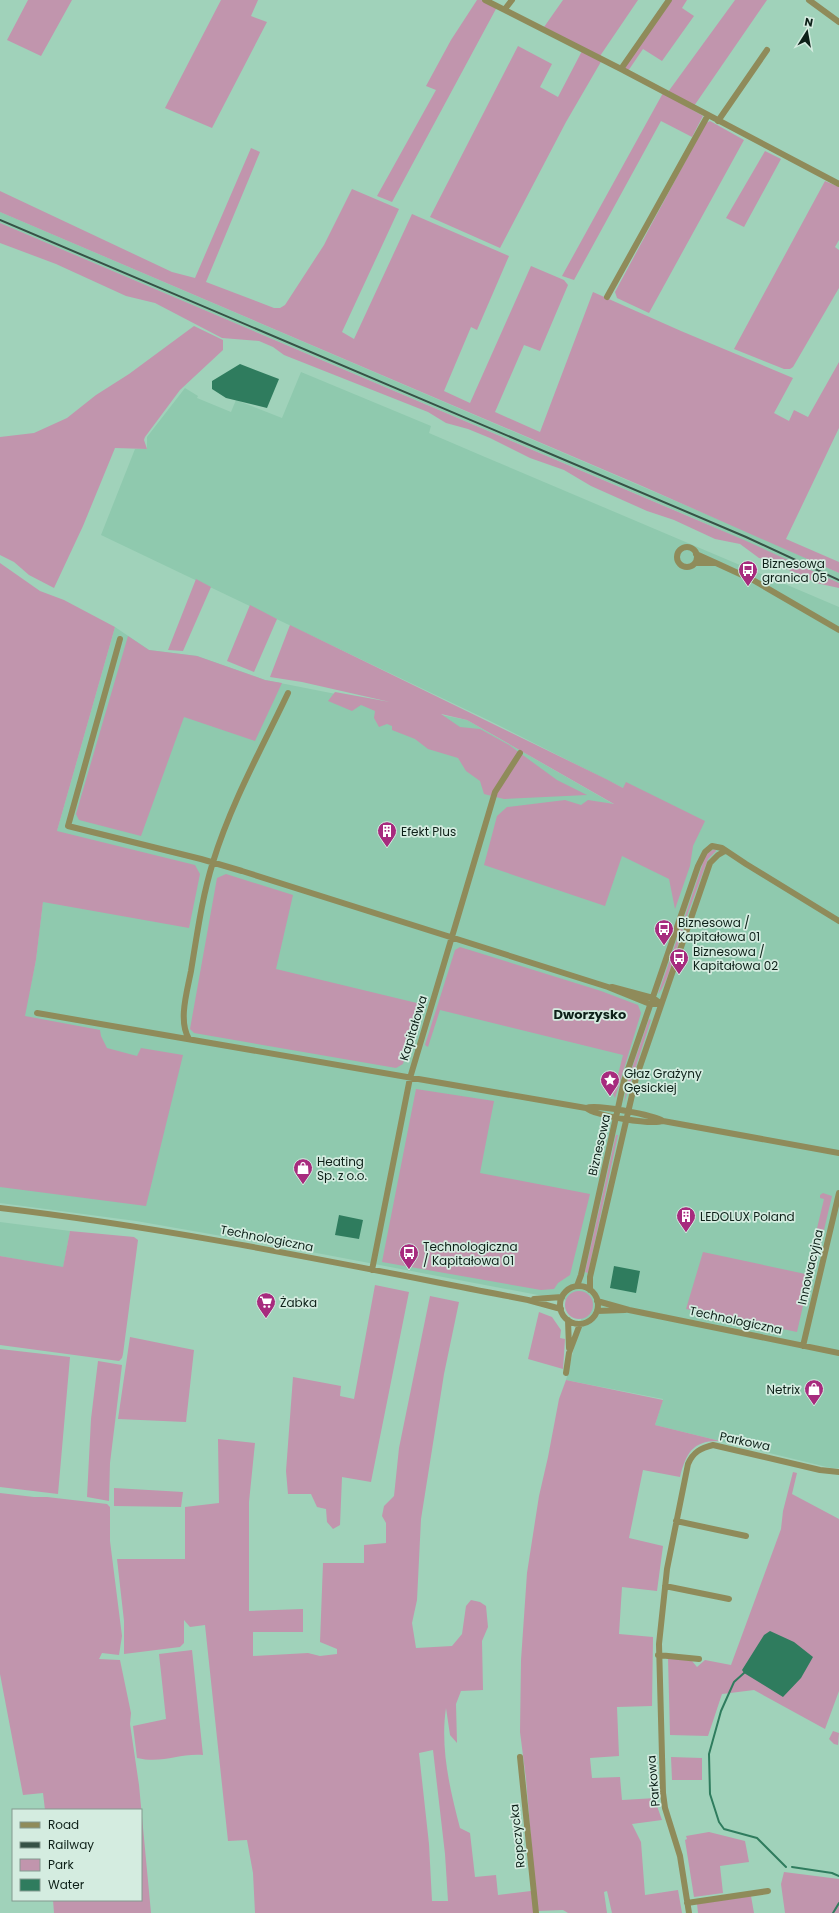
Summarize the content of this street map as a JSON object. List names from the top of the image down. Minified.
{"streets":{"street":["Kapitałowa","Biznesowa","Technologiczna","Innowacyjna","Parkowa","Ropczycka"]},"crossings":[["Kapitałowa","Technologiczna"],["Biznesowa","Technologiczna"],["Technologiczna","Innowacyjna"]],"districts":["Dworzysko"],"places":{"bus stop":["Biznesowa granica 05","Biznesowa / Kapitałowa 01","Biznesowa / Kapitałowa 02","Technologiczna / Kapitałowa 01"],"building":["Efekt Plus","LEDOLUX Poland"],"place":["Głaz Grażyny Gęsickiej"],"shop":["Heating Sp. z o.o.","Netrix"],"supermarket":["Żabka"]},"legend":["Road","Railway","Park","Water"],"north":"top"}
